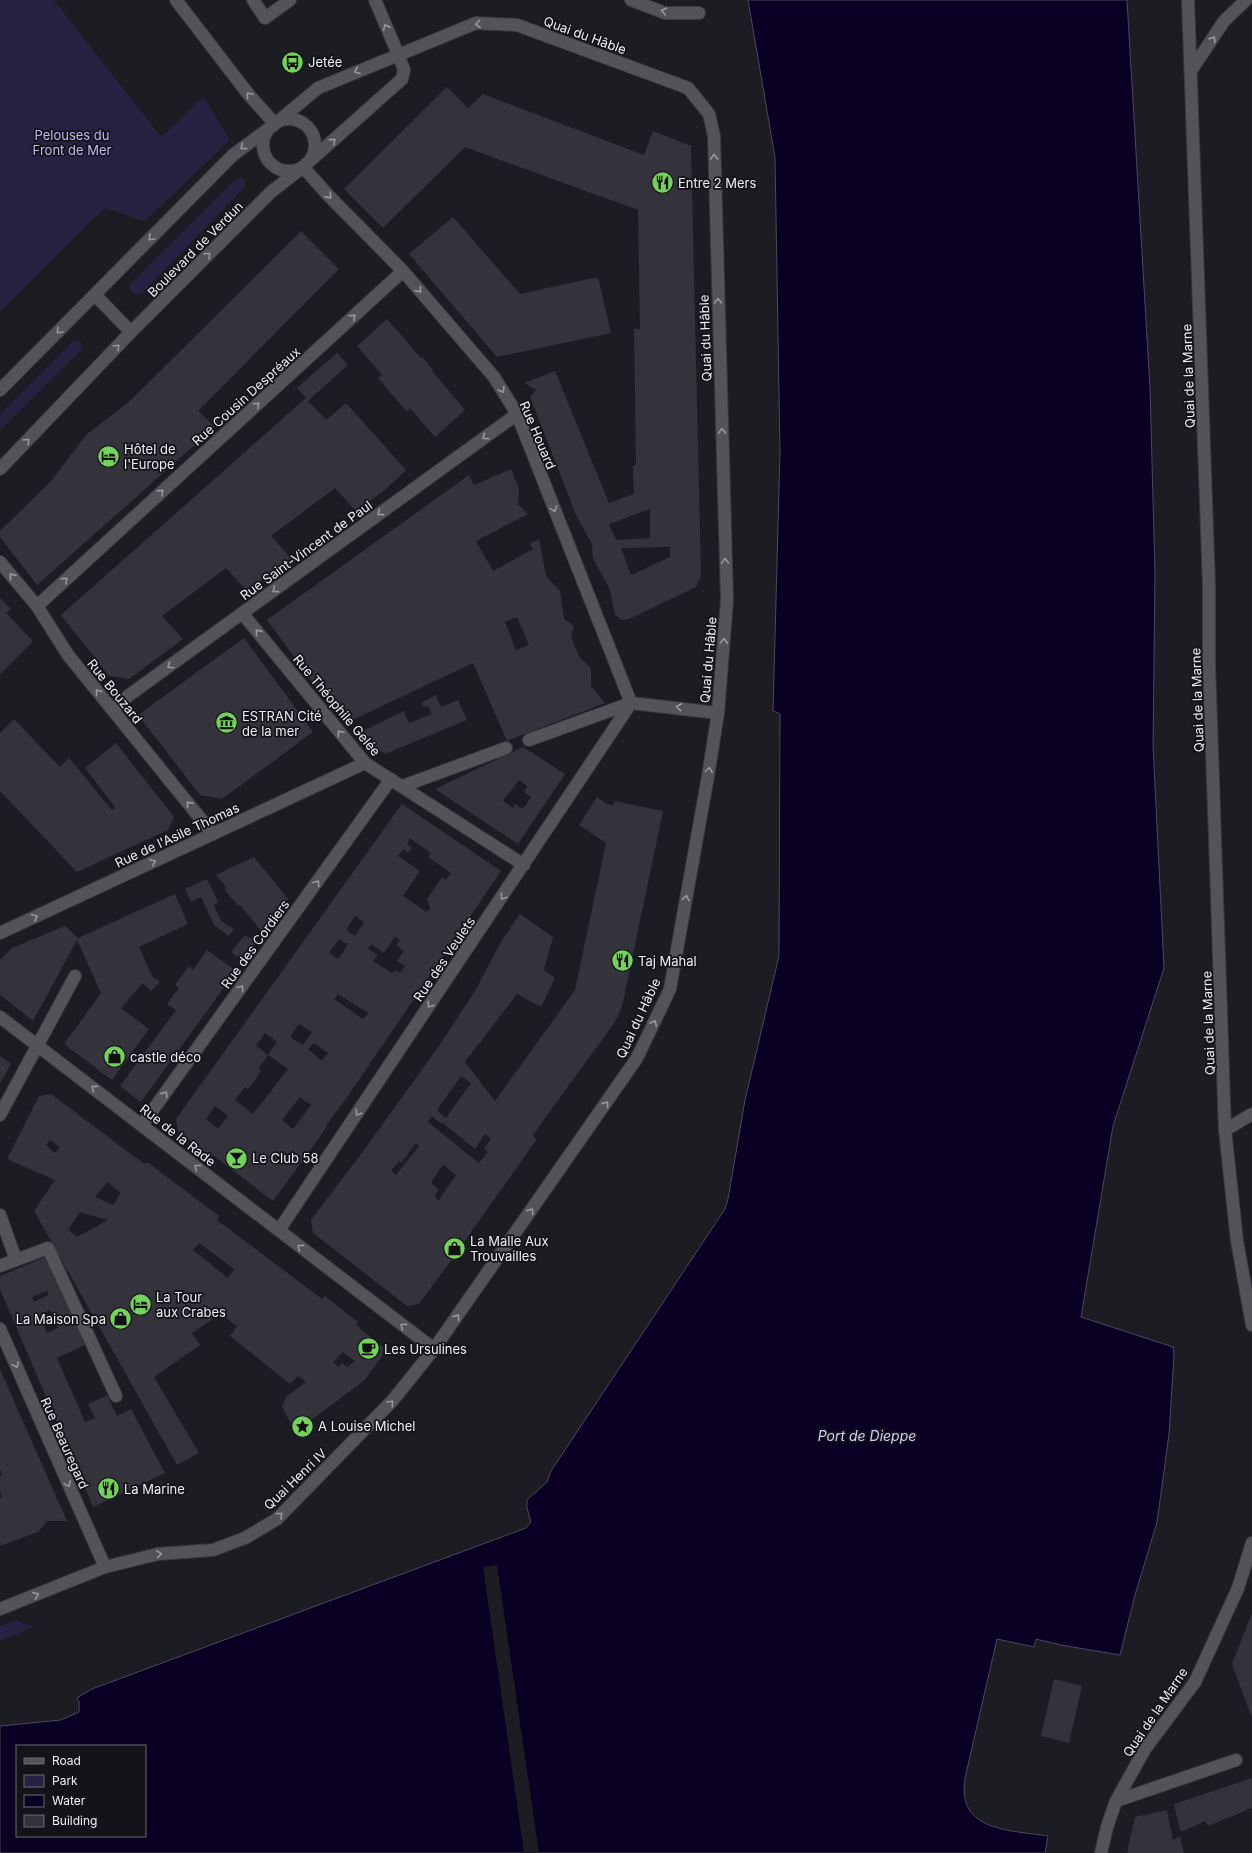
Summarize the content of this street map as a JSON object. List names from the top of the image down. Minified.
{"streets":{"street":["Quai du Hâble","Boulevard de Verdun","Quai de la Marne","Rue Cousin Despréaux","Rue Houard","Rue Saint-Vincent de Paul","Rue Bouzard","Rue Théophile Gelée","Rue de l'Asile Thomas","Rue des Cordiers","Rue des Veulets","Rue de la Rade","Rue Beauregard","Quai Henri IV"]},"crossings":[["Quai du Hâble","Boulevard de Verdun"],["Quai du Hâble","Rue de la Rade"],["Quai du Hâble","Quai Henri IV"],["Boulevard de Verdun","Rue Houard"],["Rue Cousin Despréaux","Rue Houard"],["Rue Cousin Despréaux","Rue Bouzard"],["Rue Houard","Rue Saint-Vincent de Paul"],["Rue Houard","Rue des Veulets"],["Rue Saint-Vincent de Paul","Rue Bouzard"],["Rue Saint-Vincent de Paul","Rue Théophile Gelée"],["Rue Bouzard","Rue de l'Asile Thomas"],["Rue Théophile Gelée","Rue de l'Asile Thomas"],["Rue Théophile Gelée","Rue des Cordiers"],["Rue Théophile Gelée","Rue des Veulets"],["Rue des Cordiers","Rue de la Rade"],["Rue des Veulets","Rue de la Rade"],["Rue de la Rade","Quai Henri IV"],["Rue Beauregard","Quai Henri IV"]],"one_way":["Rue Cousin Despréaux","Rue Houard","Rue Saint-Vincent de Paul","Rue Bouzard","Rue Théophile Gelée","Rue de l'Asile Thomas","Rue des Cordiers","Rue des Veulets","Rue de la Rade","Rue Beauregard","Quai Henri IV"],"water":["Port de Dieppe"],"parks":["Pelouses du Front de Mer"],"places":{"bus stop":["Jetée"],"restaurant":["Entre 2 Mers","Taj Mahal","La Marine"],"hotel":["Hôtel de l'Europe","La Tour aux Crabes"],"museum":["ESTRAN Cité de la mer"],"shop":["castle déco","La Malle Aux Trouvailles","La Maison Spa"],"bar":["Le Club 58"],"cafe":["Les Ursulines"],"place":["A Louise Michel"]},"legend":["Road","Park","Water","Building"]}
